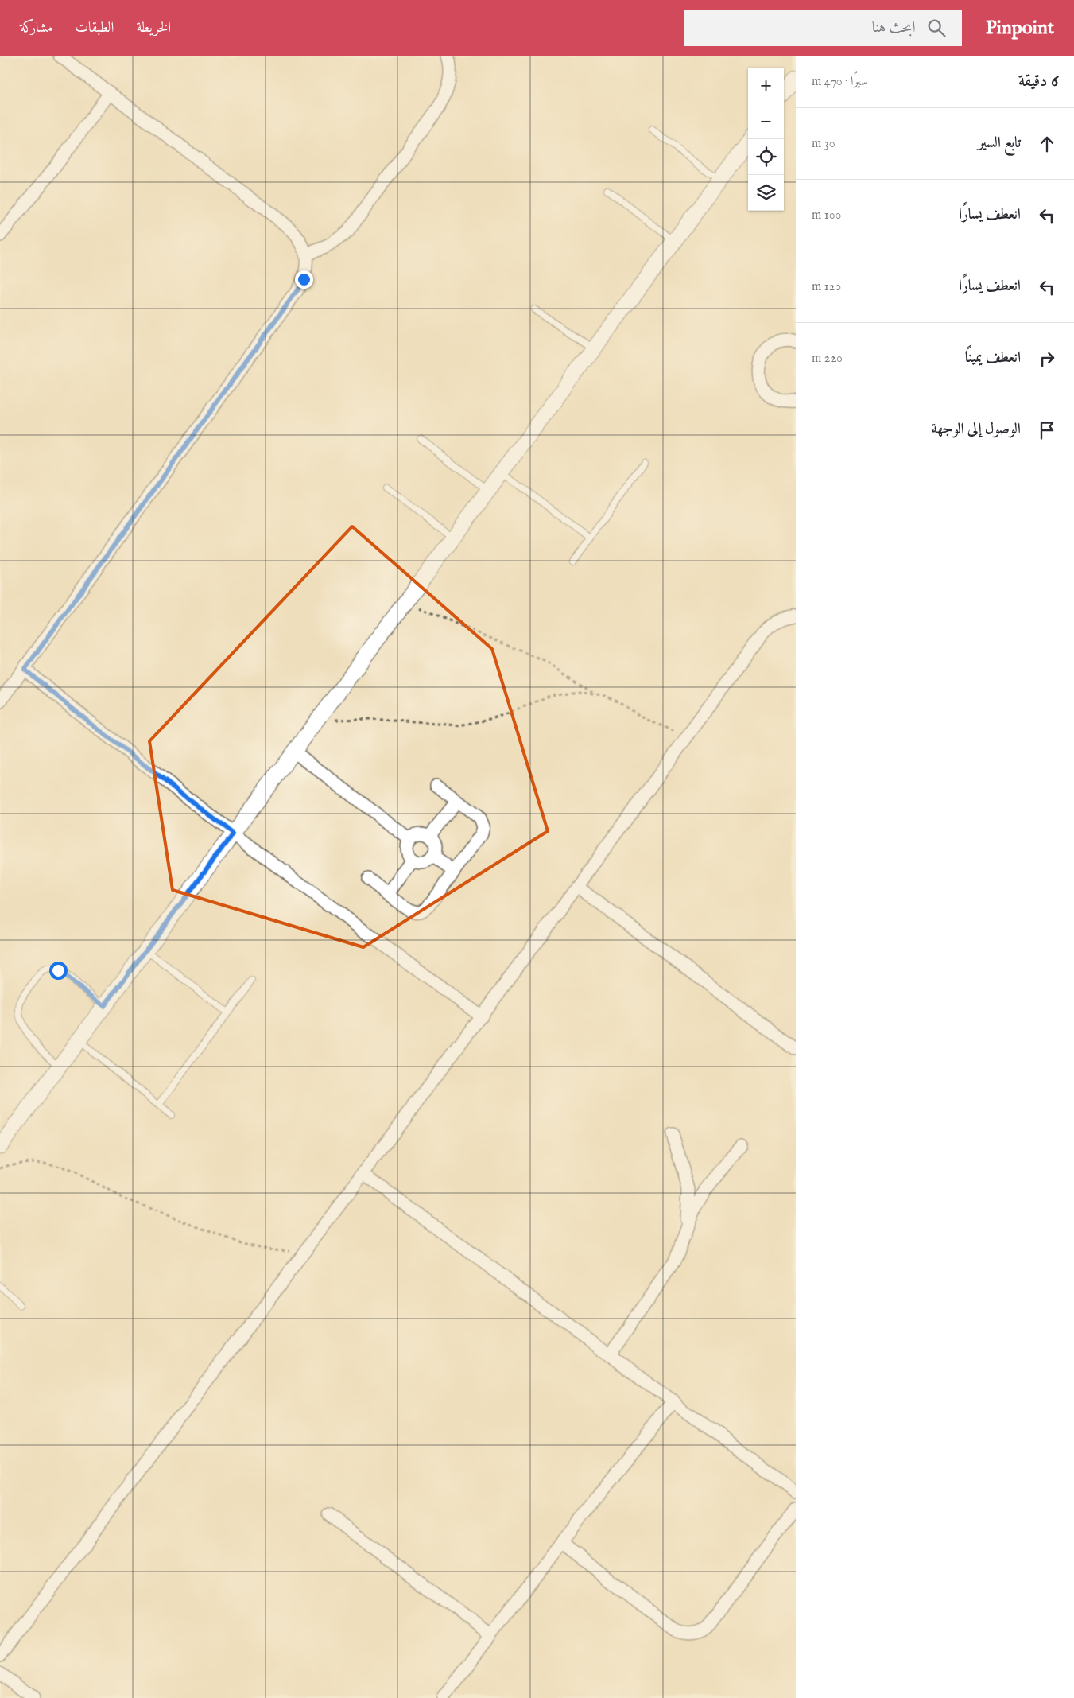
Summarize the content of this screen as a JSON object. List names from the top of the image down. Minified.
{"page":{"header":"Pinpoint","search":"ابحث هنا","nav":["الخريطة","الطبقات","مشاركة"],"heading":["6 دقيقة","سيرًا · 470 m"],"map_buttons":["+","−"],"list":[["تابع السير","30 m"],["انعطف يسارًا","100 m"],["انعطف يسارًا","120 m"],["انعطف يمينًا","220 m"],"الوصول إلى الوجهة"]}}
